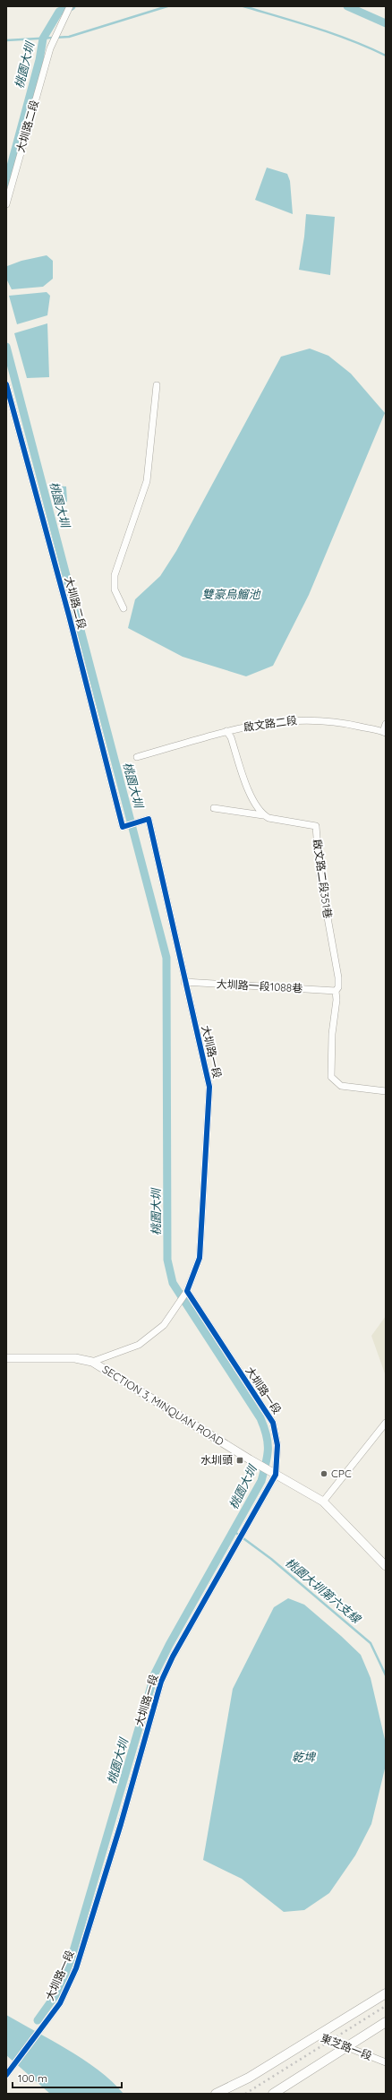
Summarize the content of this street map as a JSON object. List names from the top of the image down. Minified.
{"streets":{"street":["大圳路二段","啟文路二段","啟文路二段351巷","大圳路一段1088巷","大圳路一段","SECTION 3, MINQUAN ROAD","東芝路一段"]},"crossings":[["大圳路二段","大圳路一段"],["啟文路二段351巷","大圳路一段1088巷"],["大圳路一段1088巷","大圳路一段"],["大圳路一段","SECTION 3, MINQUAN ROAD"]],"water":["桃園大圳","雙豪烏鰡池","桃園大圳第六支線","乾埤"],"places":{"transit":["水圳頭"],"other":["CPC"]},"scale_bar":"100 m"}
